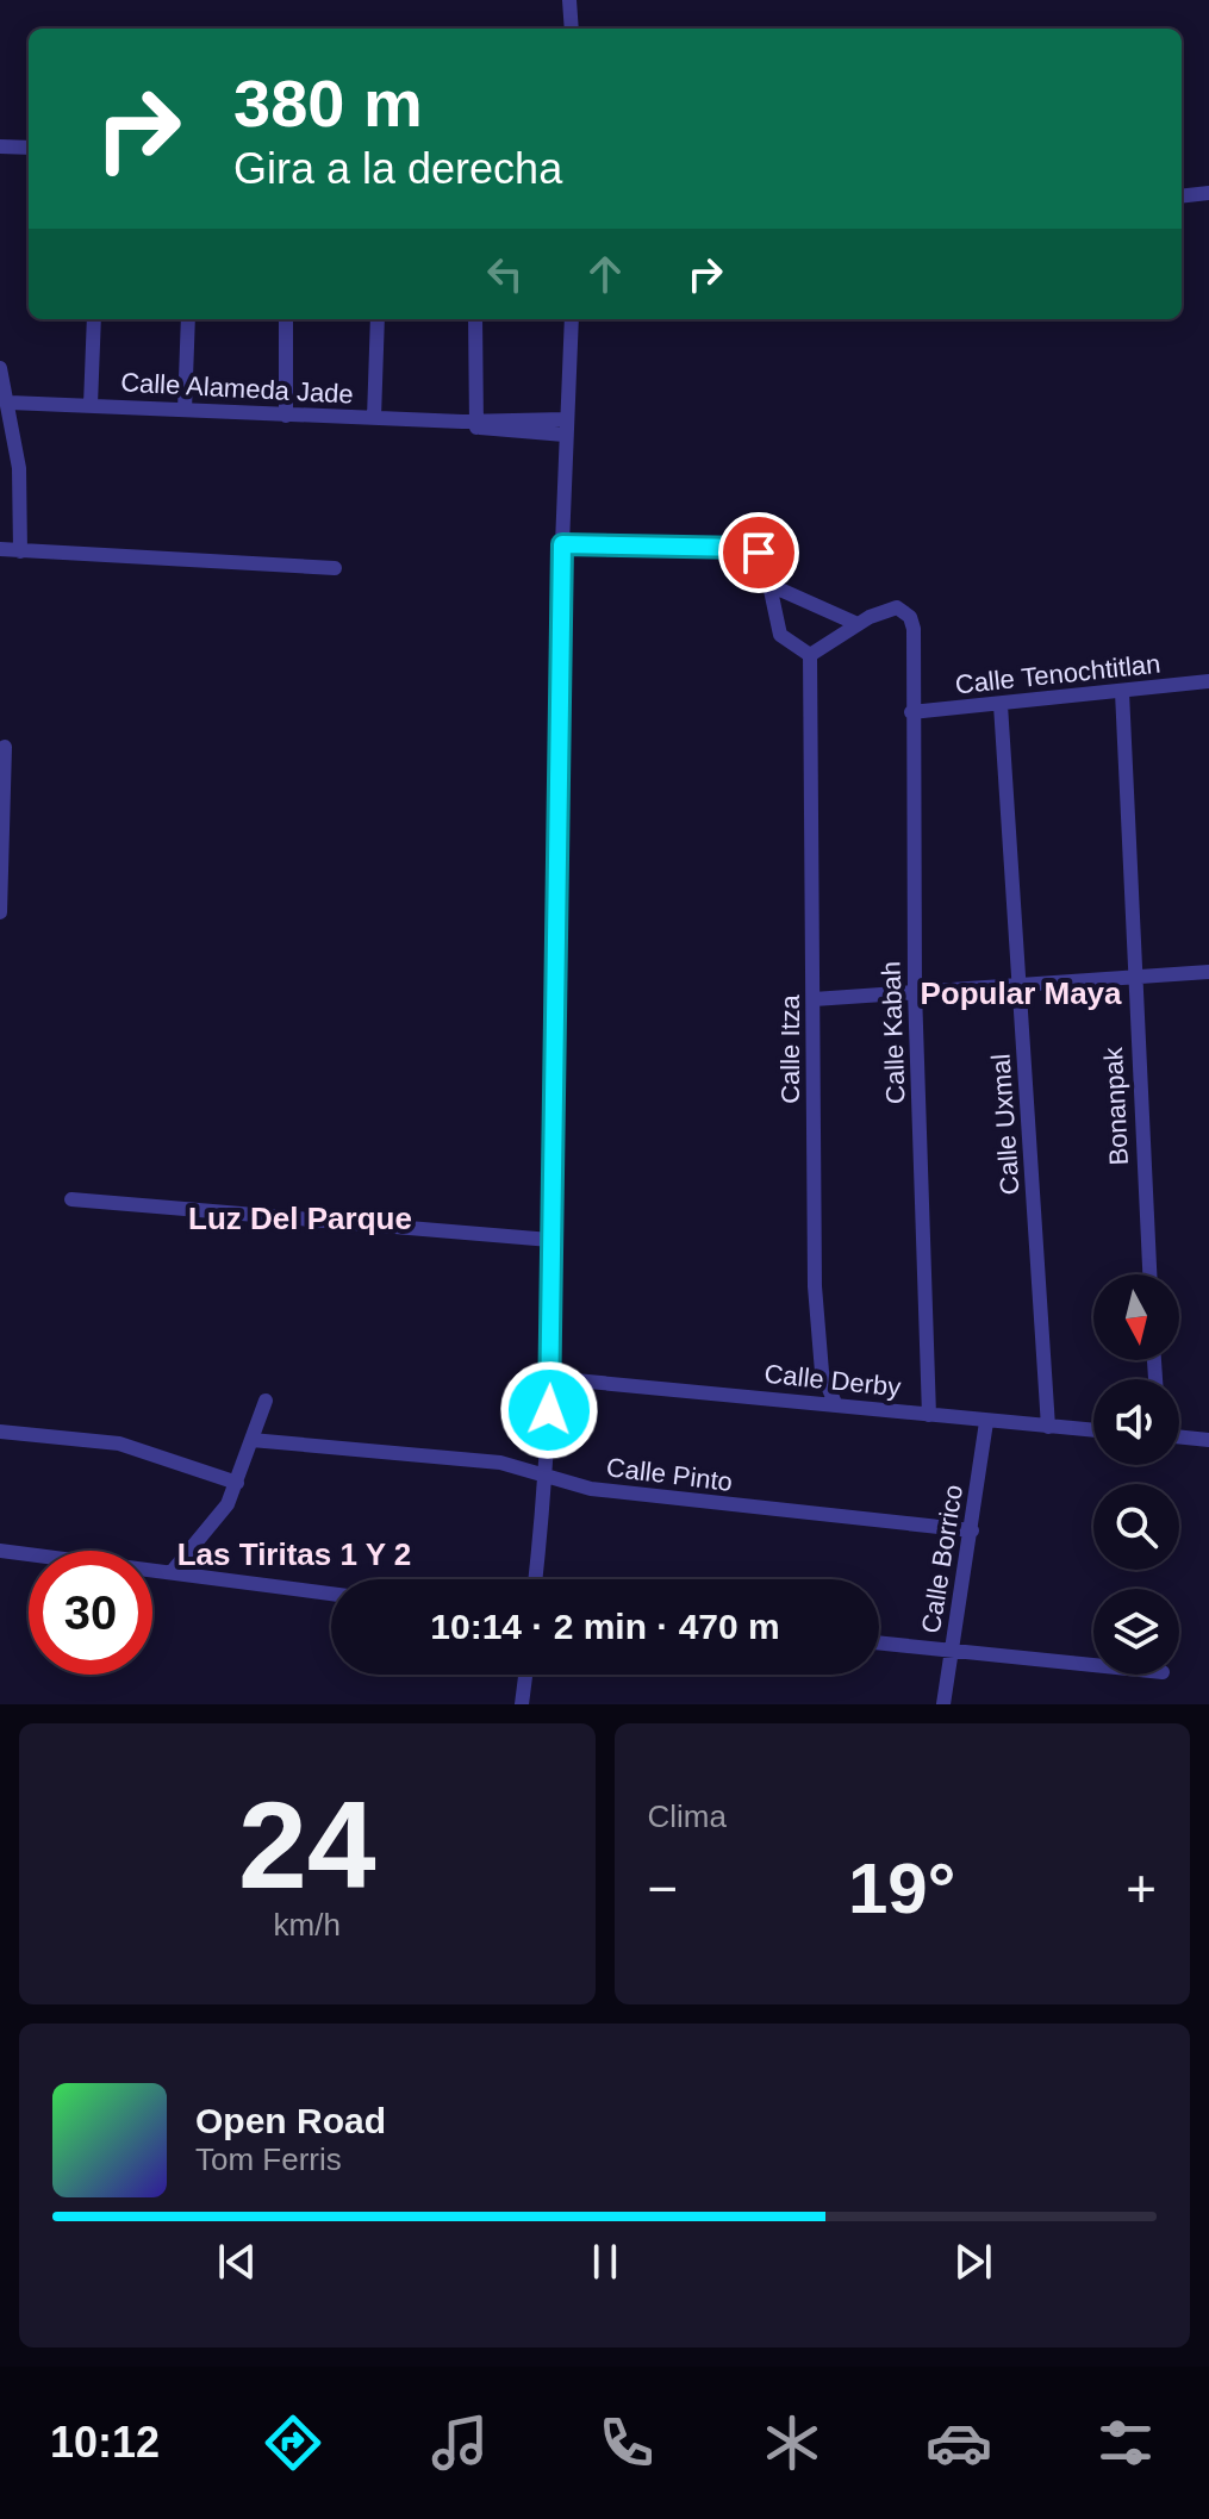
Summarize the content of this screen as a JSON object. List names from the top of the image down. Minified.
{"streets":{"street":["Calle Alameda Jade","Calle Tenochtitlan","Calle Kabah","Calle Itza","Bonanpak","Calle Uxmal","Calle Derby","Calle Pinto","Calle Borrico"]},"crossings":[["Calle Tenochtitlan","Calle Kabah"],["Calle Tenochtitlan","Bonanpak"],["Calle Tenochtitlan","Calle Uxmal"],["Calle Kabah","Calle Derby"],["Calle Itza","Calle Derby"],["Calle Uxmal","Calle Derby"],["Calle Derby","Calle Borrico"],["Calle Pinto","Calle Borrico"]],"districts":["Popular Maya","Luz Del Parque","Las Tiritas 1 Y 2"],"north":"bottom","page":{"turn":["380 m","Gira a la derecha"],"limit":"30","trip":"10:14 · 2 min · 470 m","tile":[["24","km/h"],"Clima"],"heat":["−","19°","+"],"song":["Open Road","Tom Ferris"],"tabs":"10:12"}}
